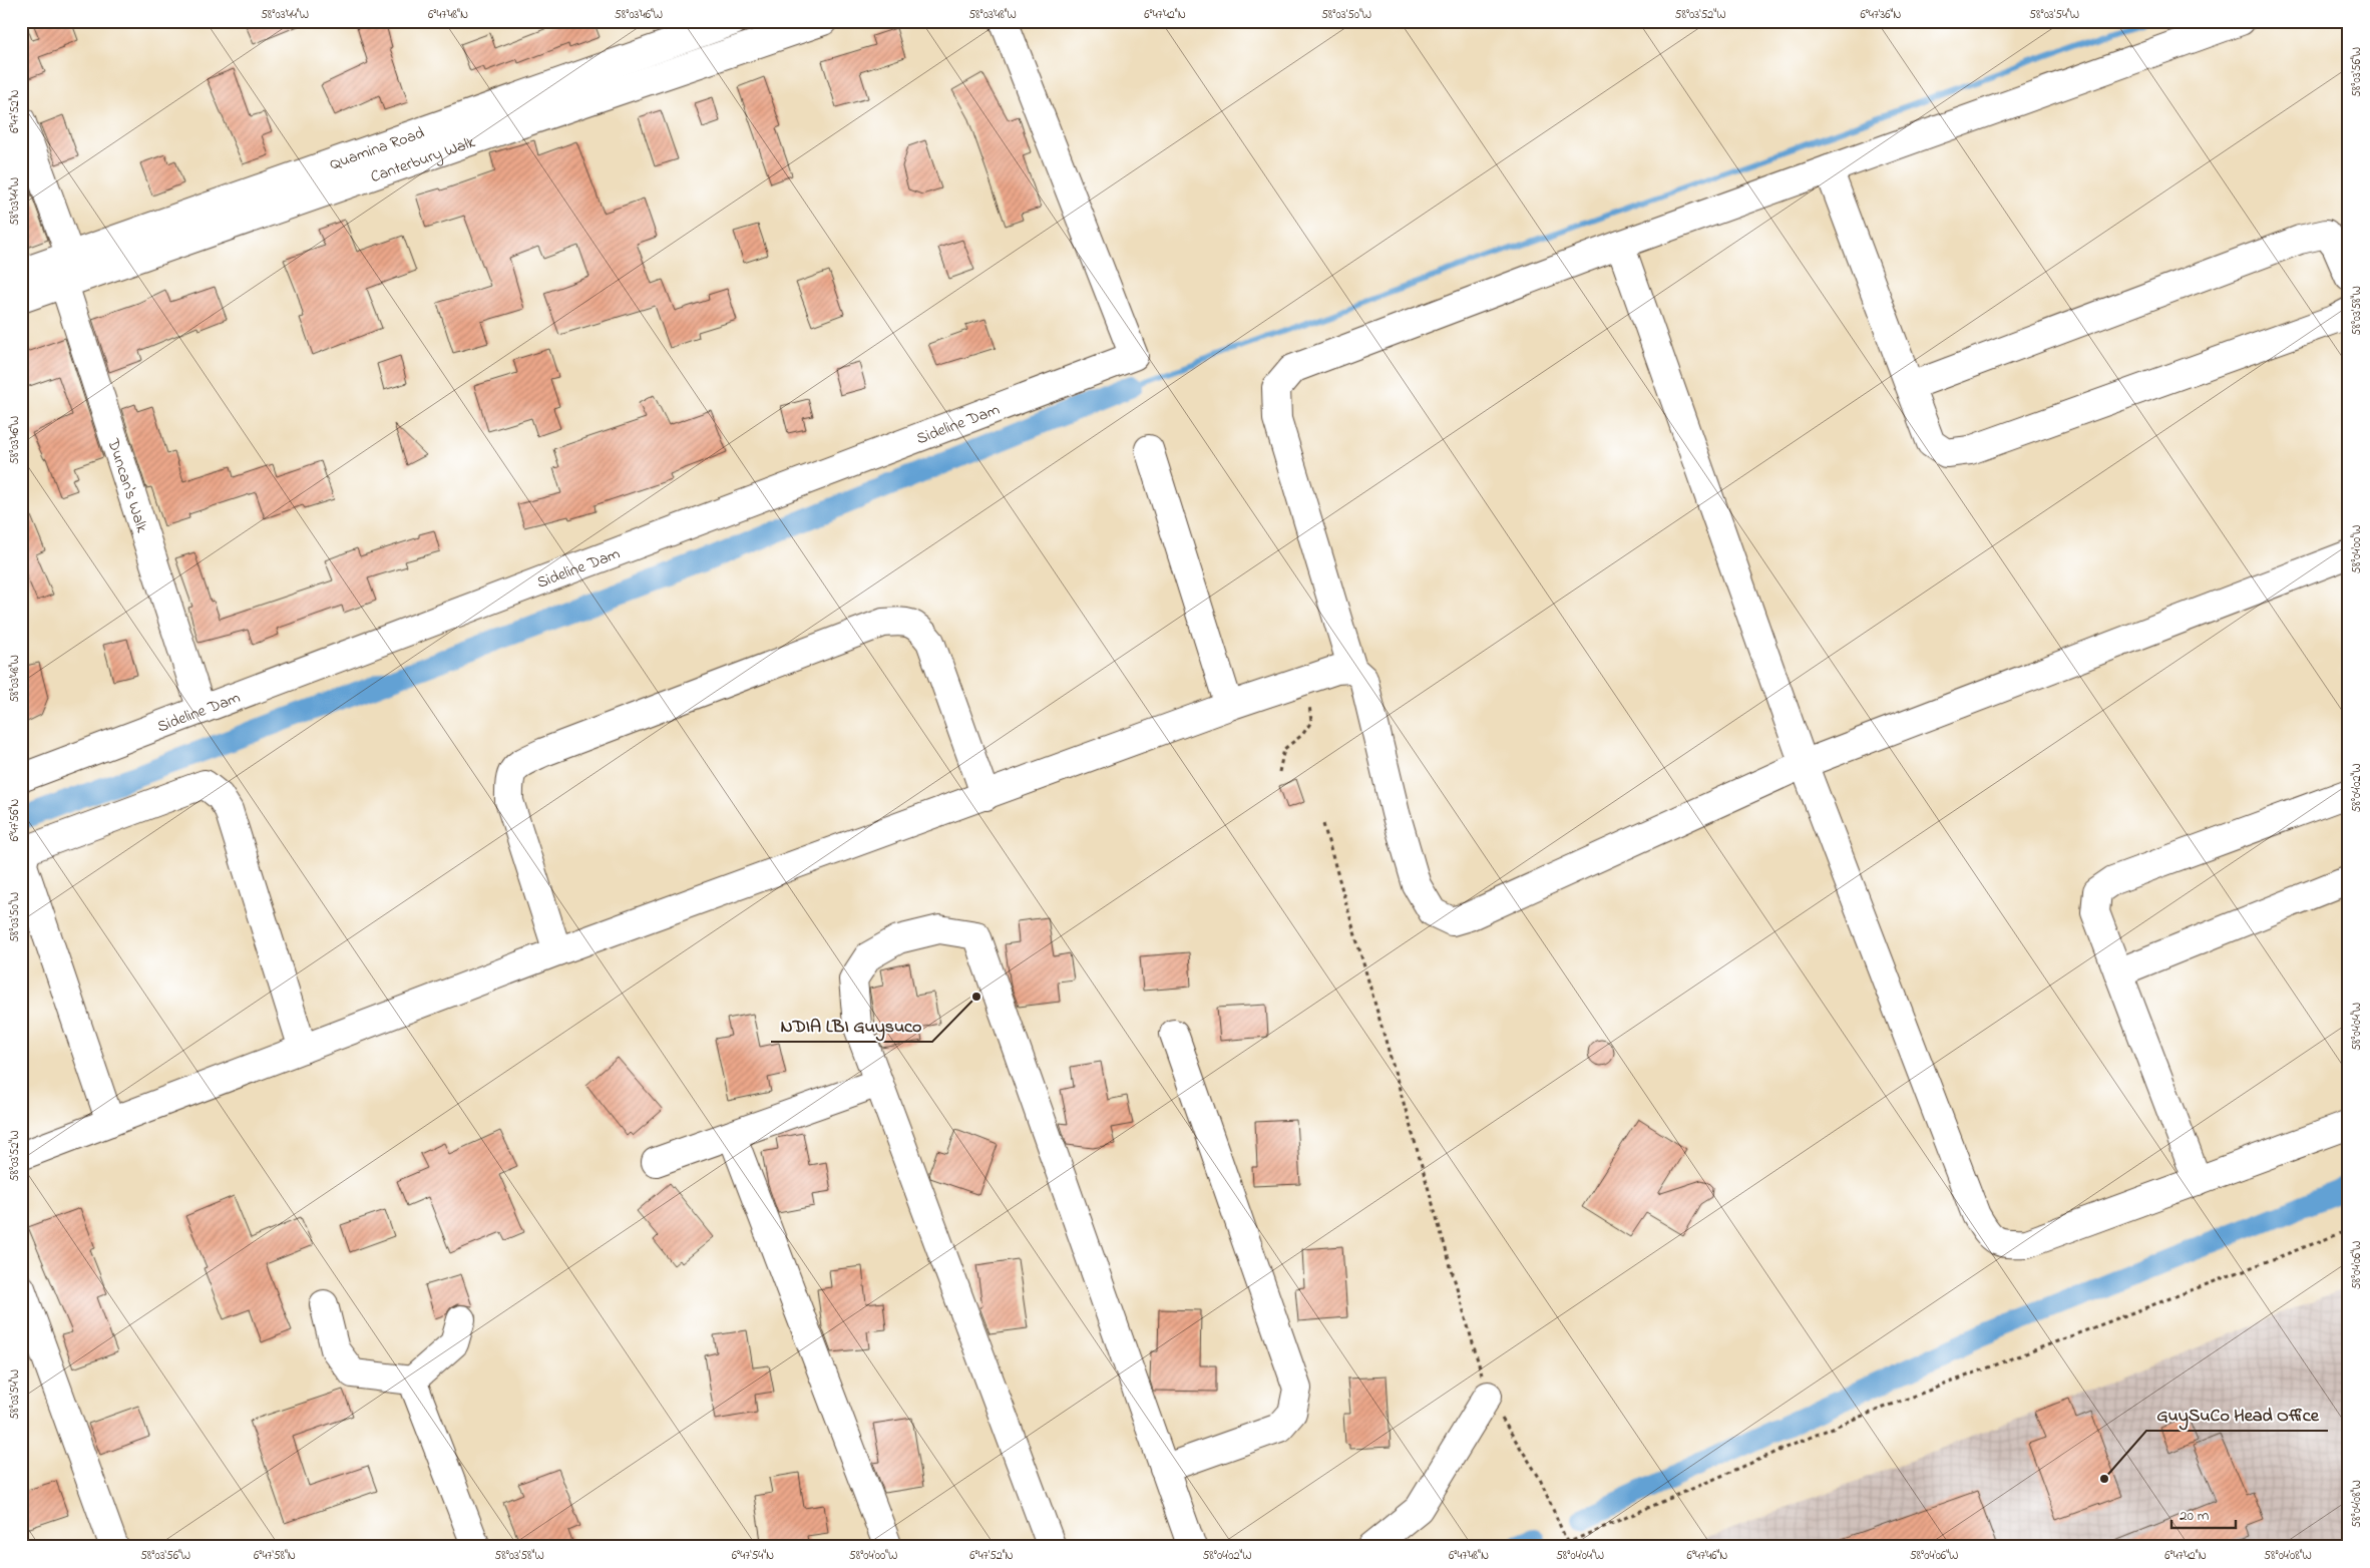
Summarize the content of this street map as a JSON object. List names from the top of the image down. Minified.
{"streets":{"street":["Quamina Road","Canterbury Walk","Sideline Dam","Duncan's Walk"]},"crossings":[["Quamina Road","Canterbury Walk"],["Quamina Road","Duncan's Walk"],["Canterbury Walk","Duncan's Walk"],["Sideline Dam","Duncan's Walk"]],"places":["NDIA LBI Guysuco","GuySuCo Head Office"],"scale_bar":"20 m","coordinates":["58°03'44\"W","6°47'48\"N","58°03'46\"W","58°03'48\"W","6°47'42\"N","58°03'50\"W","58°03'52\"W","6°47'36\"N","58°03'54\"W","58°03'56\"W","6°47'52\"N","58°03'58\"W","58°04'00\"W","58°04'02\"W","6°47'56\"N","58°04'04\"W","58°04'06\"W","58°04'08\"W","6°47'58\"N","6°47'54\"N","6°47'46\"N"]}
